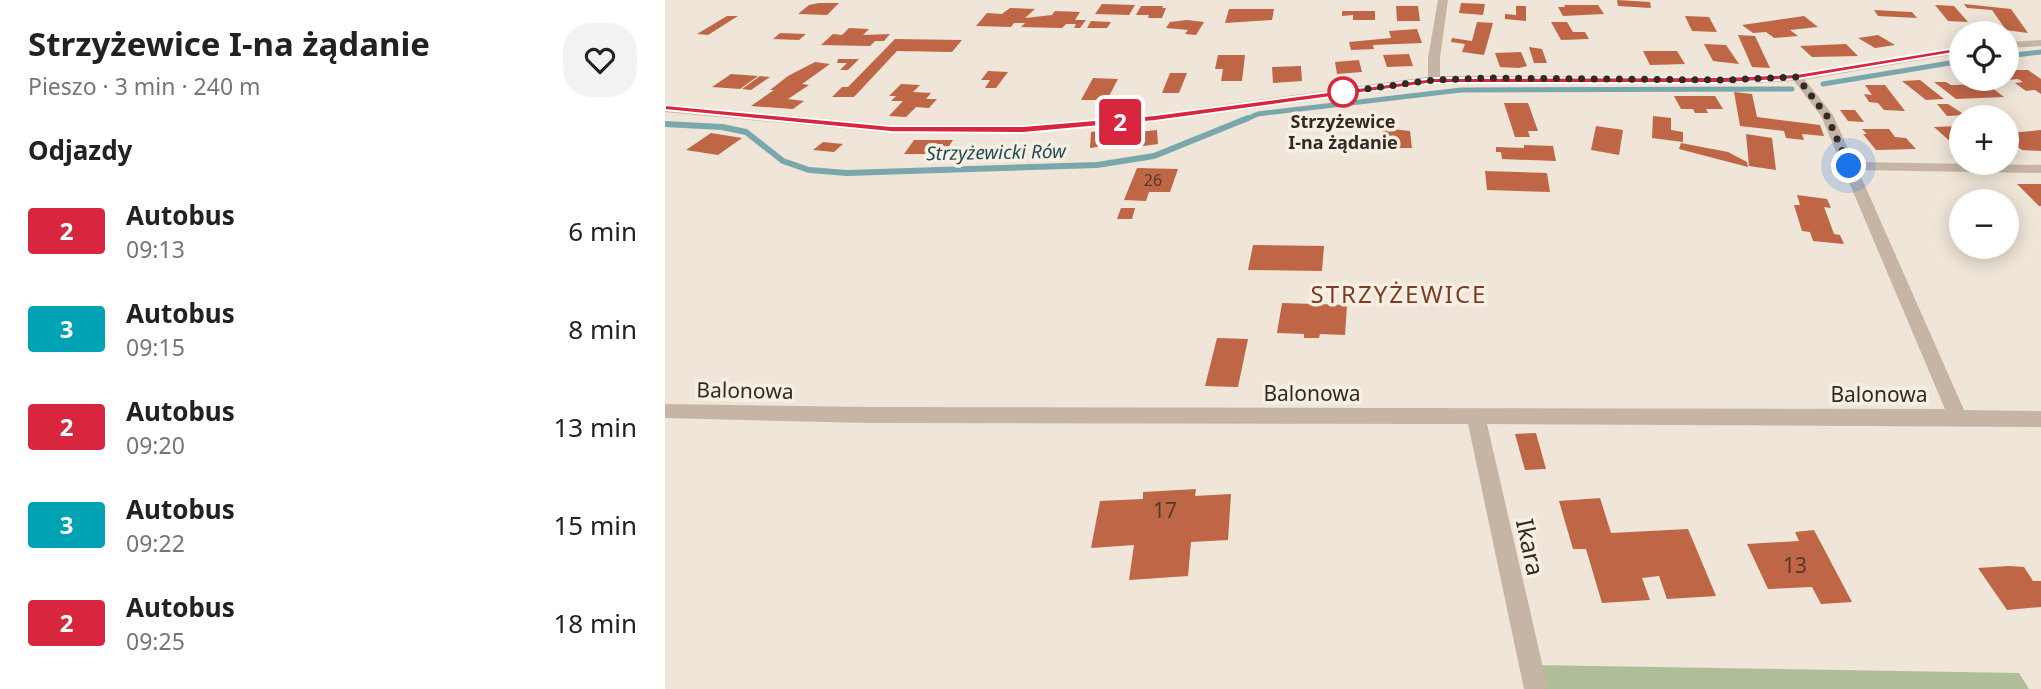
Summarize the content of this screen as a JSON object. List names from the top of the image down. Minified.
{"streets":{"street":["Balonowa","Ikara"]},"crossings":[["Balonowa","Ikara"]],"districts":["STRZYŻEWICE"],"water":["Strzyżewicki Rów"],"places":["Strzyżewice I-na żądanie"],"lines":["bus line 2"],"house_numbers":["26","17","13"],"page":{"heading":[["Strzyżewice I-na żądanie","Pieszo · 3 min · 240 m"],"Odjazdy"],"on_map":"2","map_buttons":["+","−"],"list":[{"mark":"2","name":"Autobus","note":"09:13","value":"6 min"},{"mark":"3","name":"Autobus","note":"09:15","value":"8 min"},{"mark":"2","name":"Autobus","note":"09:20","value":"13 min"},{"mark":"3","name":"Autobus","note":"09:22","value":"15 min"},{"mark":"2","name":"Autobus","note":"09:25","value":"18 min"}]}}
